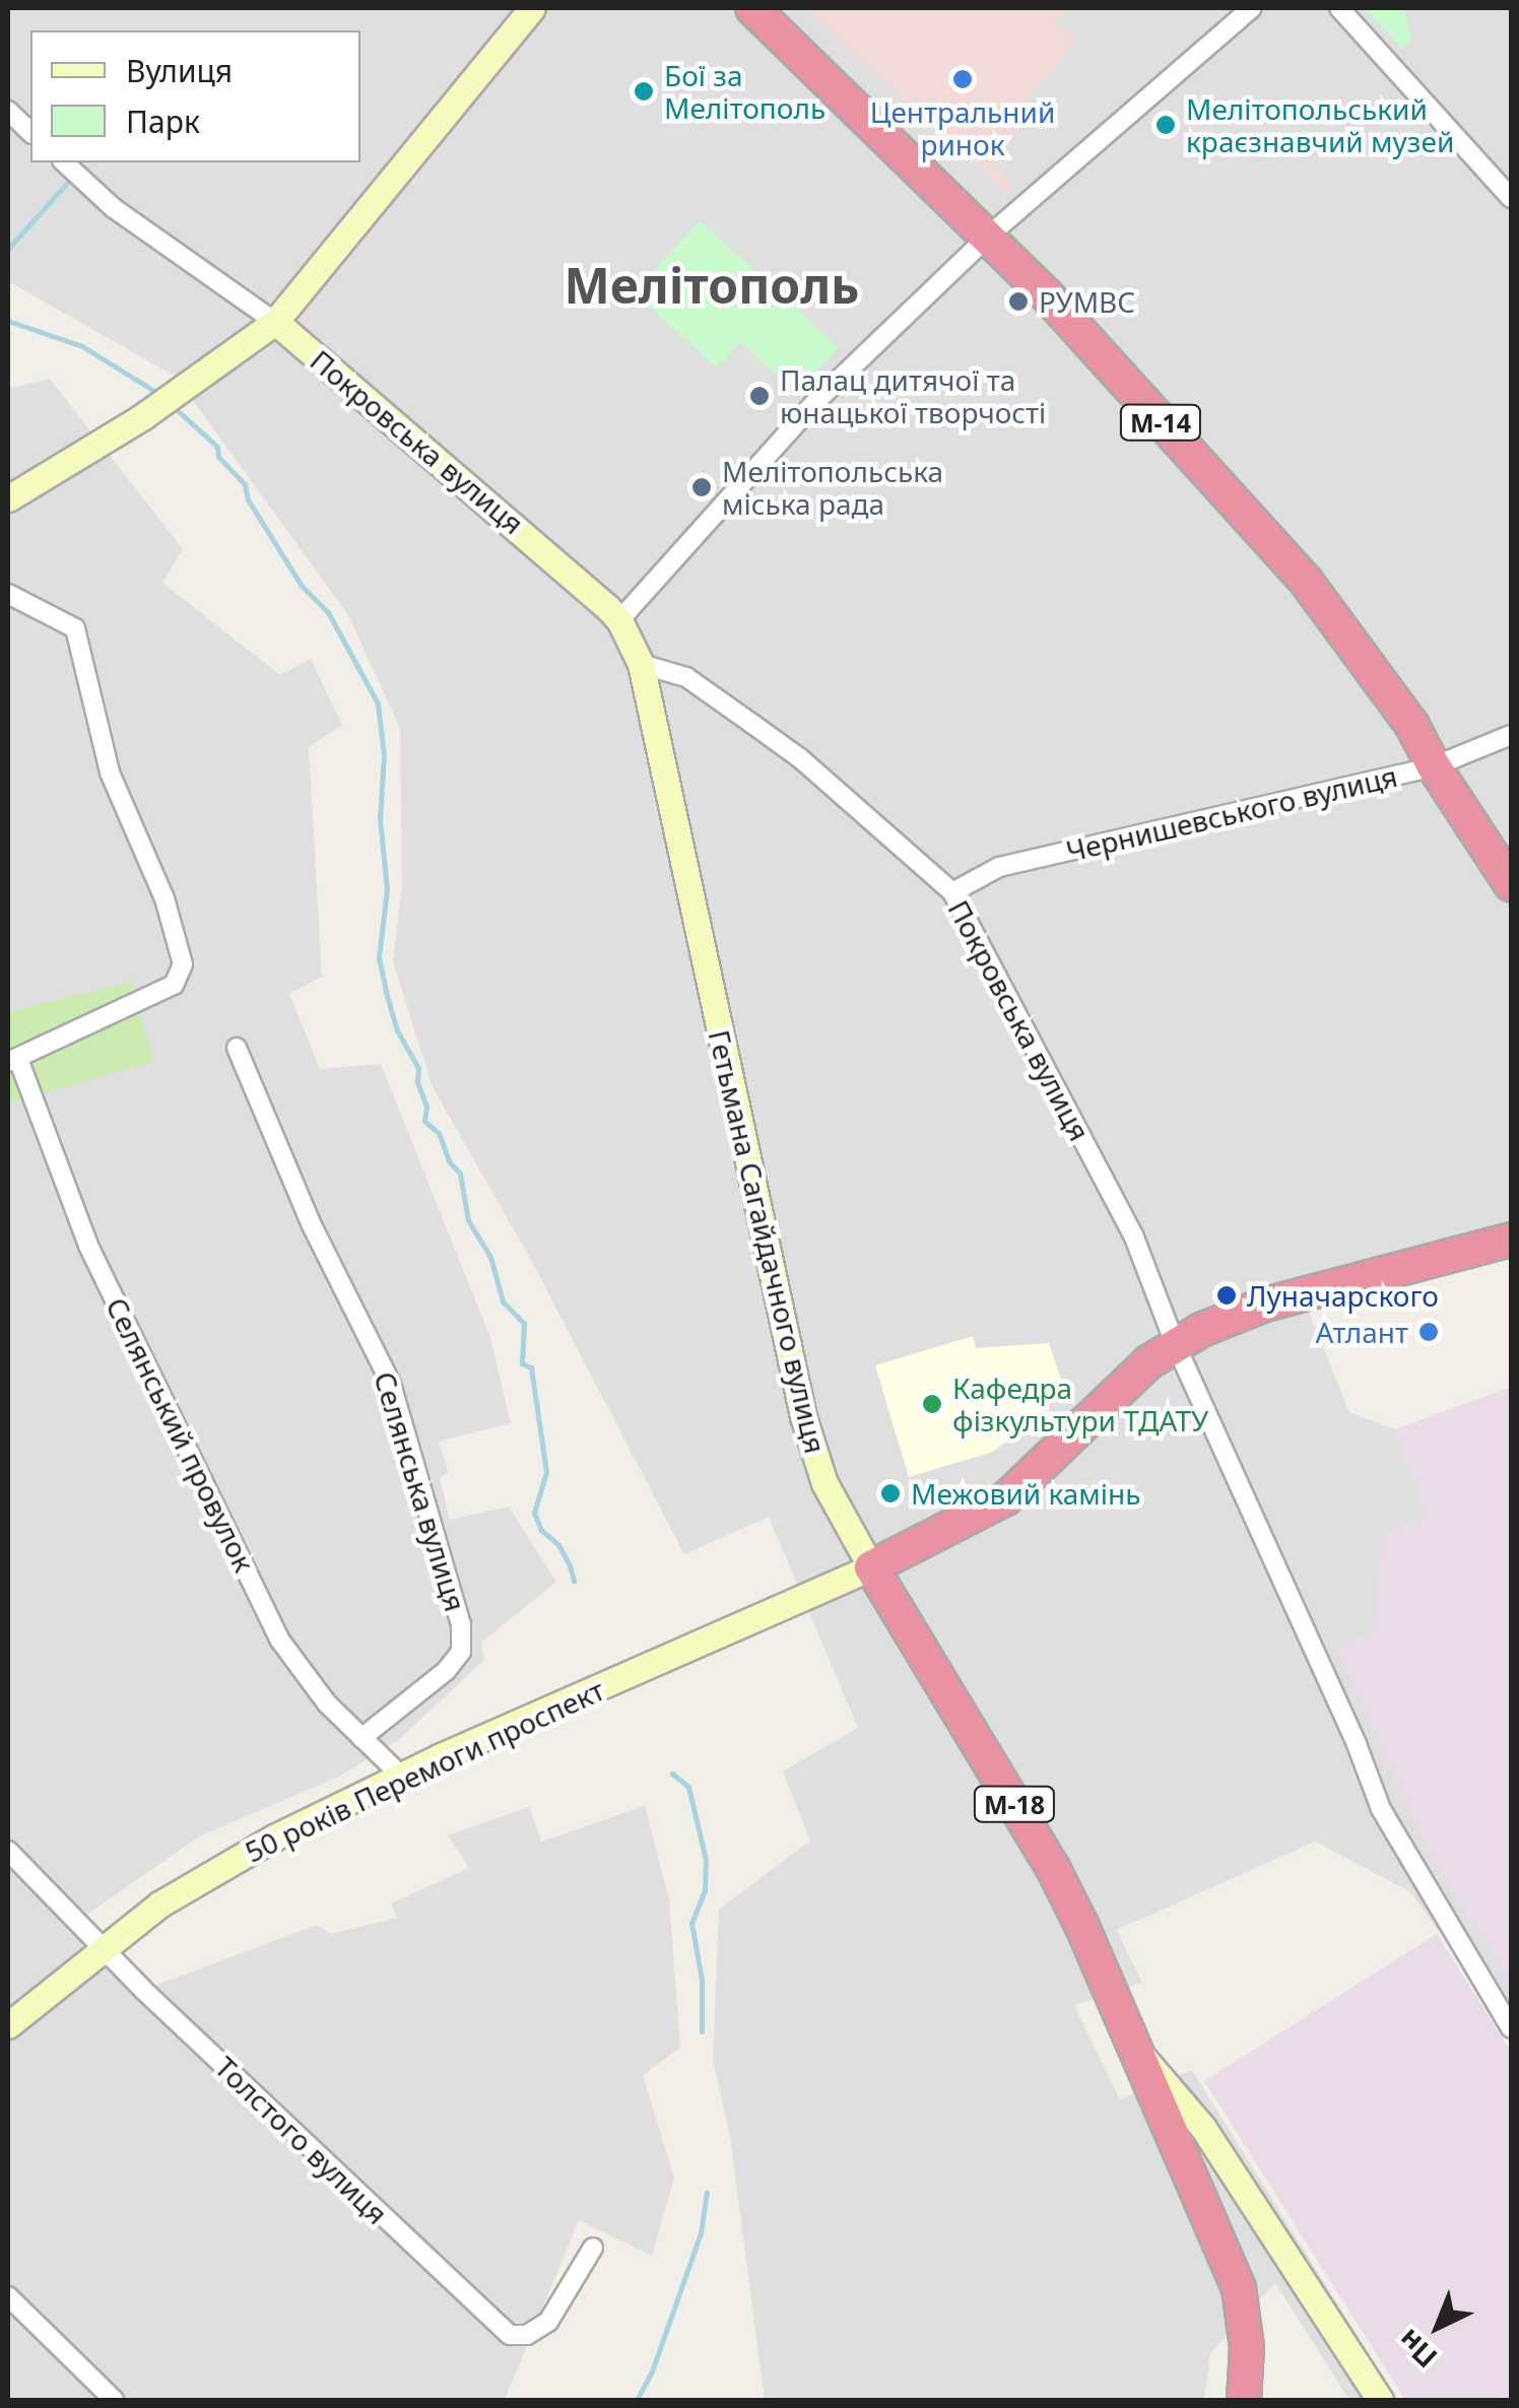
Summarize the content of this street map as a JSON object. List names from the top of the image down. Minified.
{"streets":{"highway":["М-14","Гетьмана Сагайдачного вулиця","М-18"],"main road":["Покровська вулиця","50 років Перемоги проспект"],"street":["Чернишевського вулиця","Селянський провулок","Селянська вулиця","Толстого вулиця"]},"crossings":[["М-14","Чернишевського вулиця"],["Покровська вулиця","Чернишевського вулиця"],["Покровська вулиця","Гетьмана Сагайдачного вулиця"],["Гетьмана Сагайдачного вулиця","50 років Перемоги проспект"],["Гетьмана Сагайдачного вулиця","М-18"],["Селянський провулок","Селянська вулиця"],["Селянський провулок","50 років Перемоги проспект"],["50 років Перемоги проспект","Толстого вулиця"]],"districts":["Мелітополь"],"places":["Центральний ринок","Бої за Мелітополь","Мелітопольський краєзнавчий музей","РУМВC","Палац дитячої та юнацької творчості","Мелітопольська міська рада","Луначарского","Атлант","Кафедра фізкультури ТДАТУ","Межовий камінь"],"legend":["Вулиця","Парк"],"north":"bottom left"}
